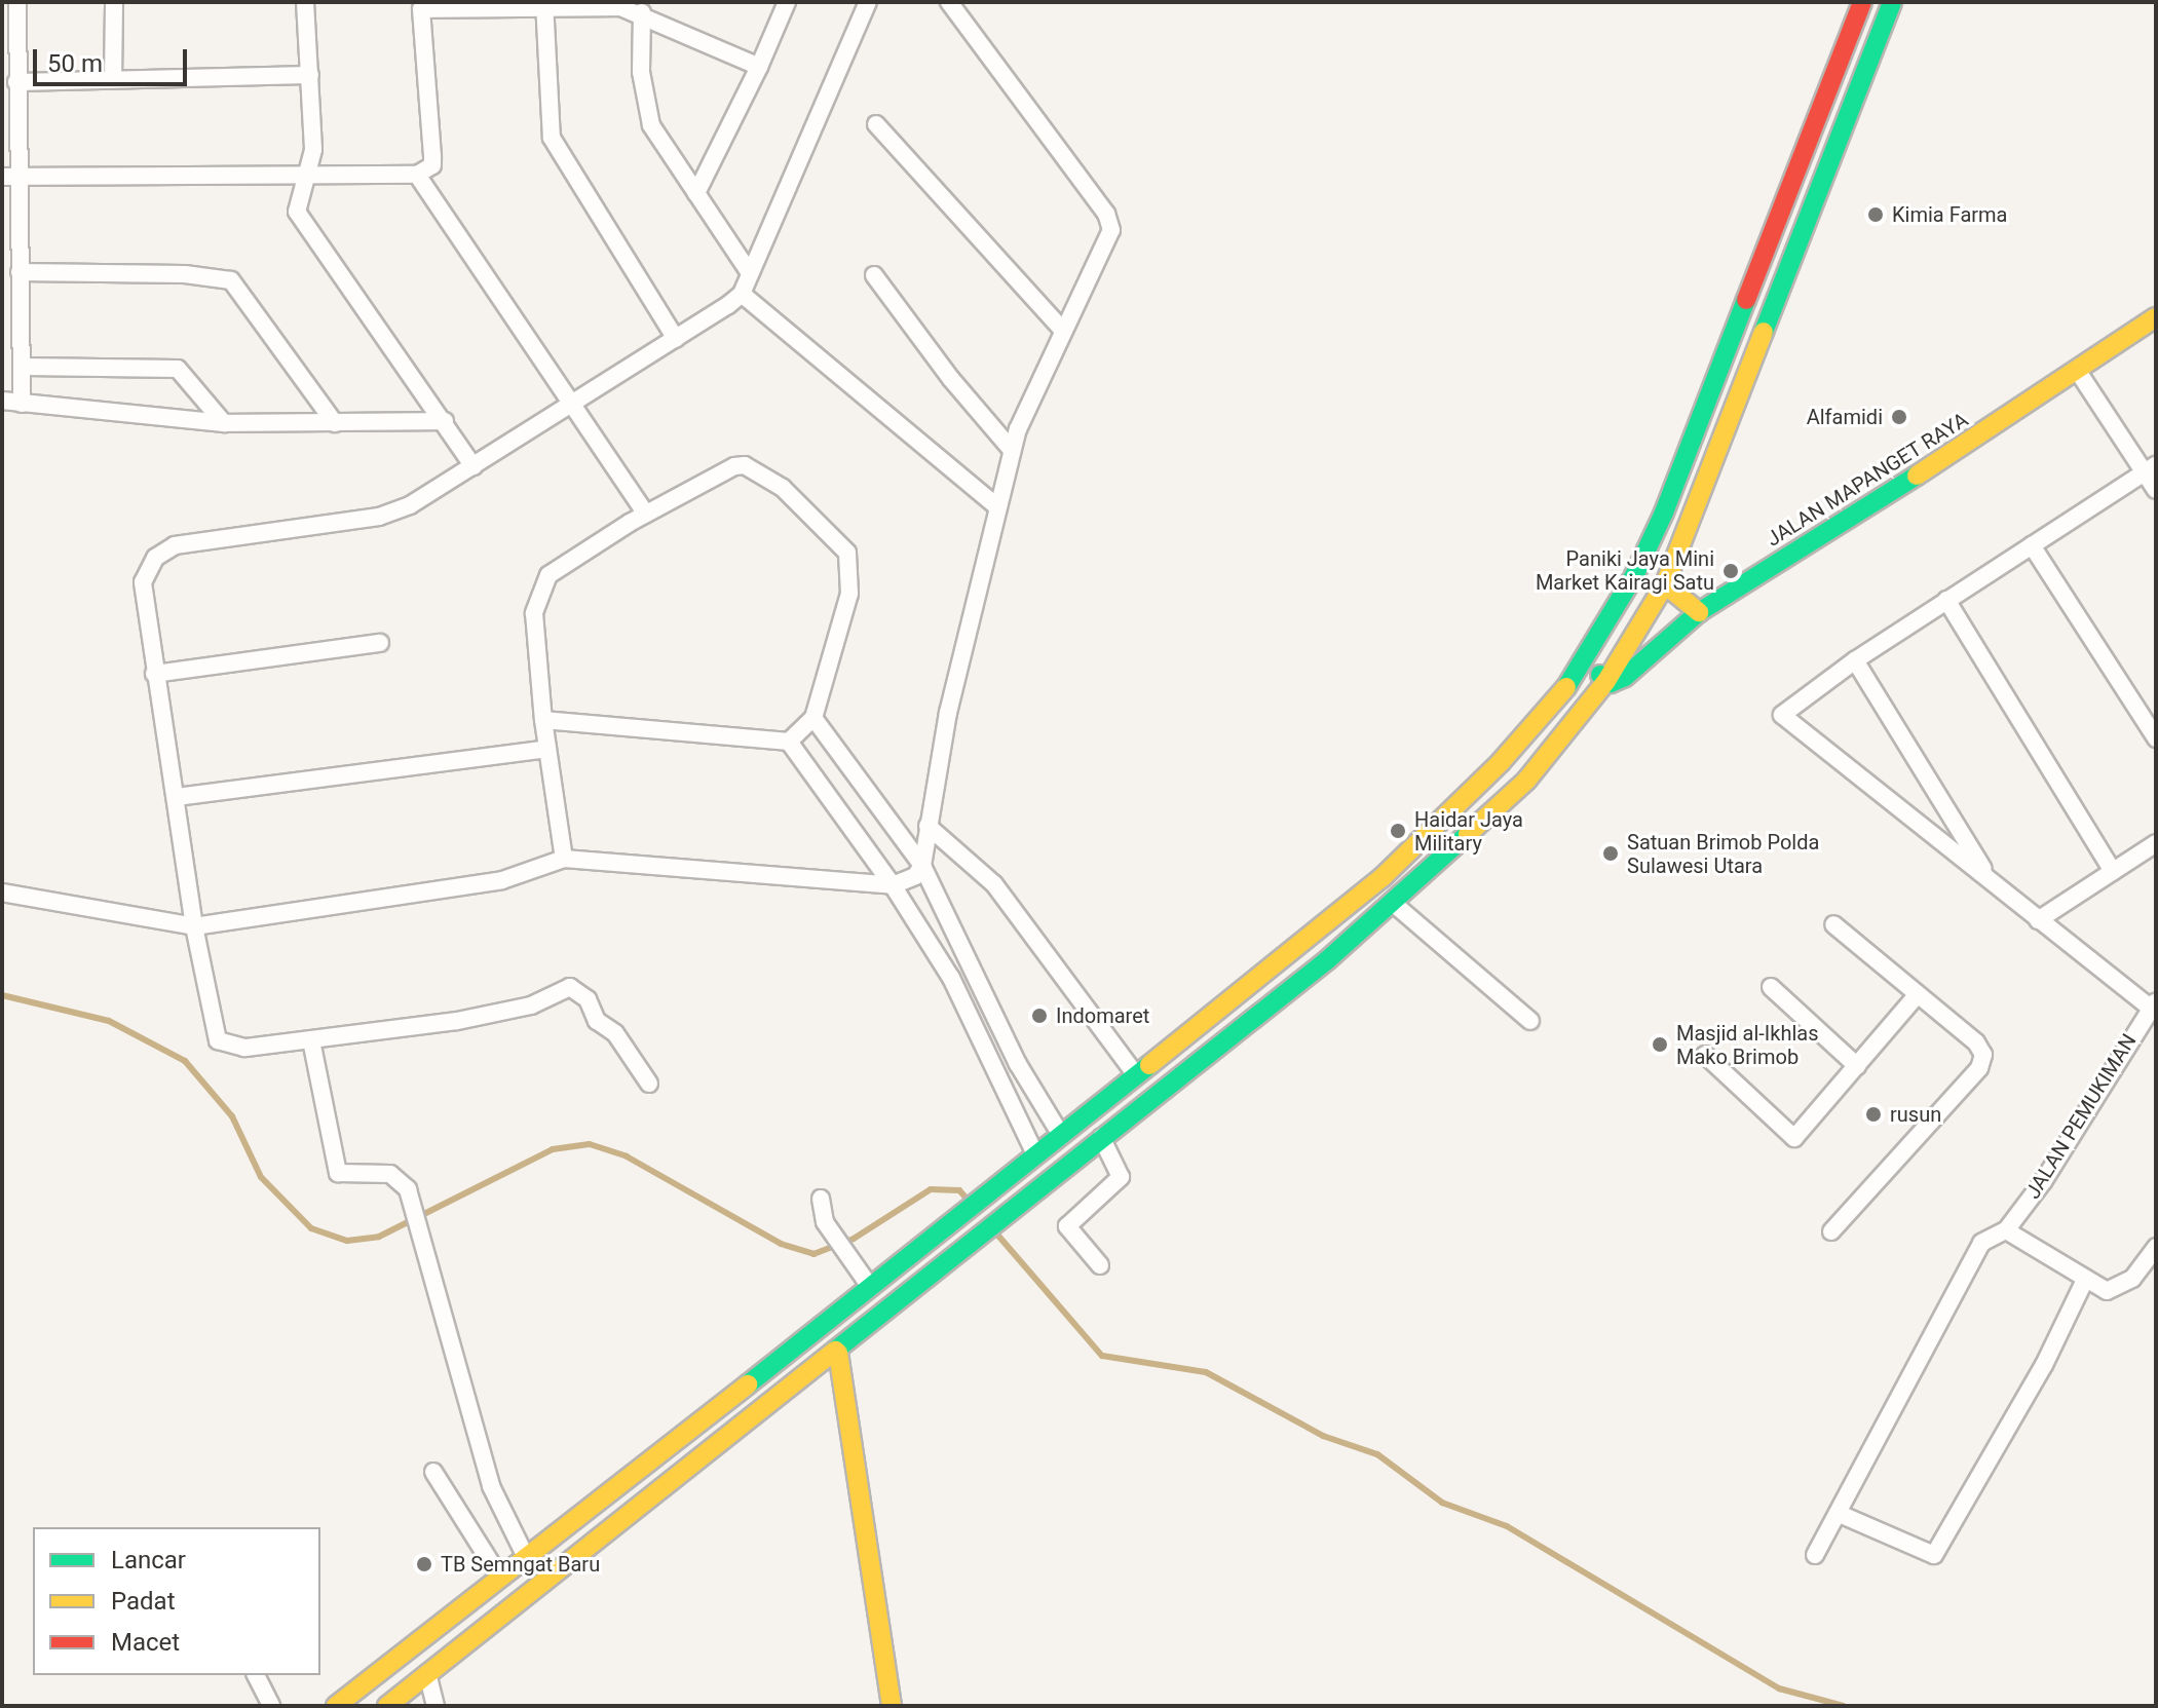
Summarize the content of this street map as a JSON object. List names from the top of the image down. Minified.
{"streets":{"main road":["JALAN MAPANGET RAYA"],"street":["JALAN PEMUKIMAN"]},"places":["Kimia Farma","Alfamidi","Paniki Jaya Mini Market Kairagi Satu","Haidar Jaya Military","Satuan Brimob Polda Sulawesi Utara","Indomaret","Masjid al-Ikhlas Mako Brimob","rusun","TB Semngat Baru"],"legend":["Lancar","Padat","Macet"],"scale_bar":"50 m"}
